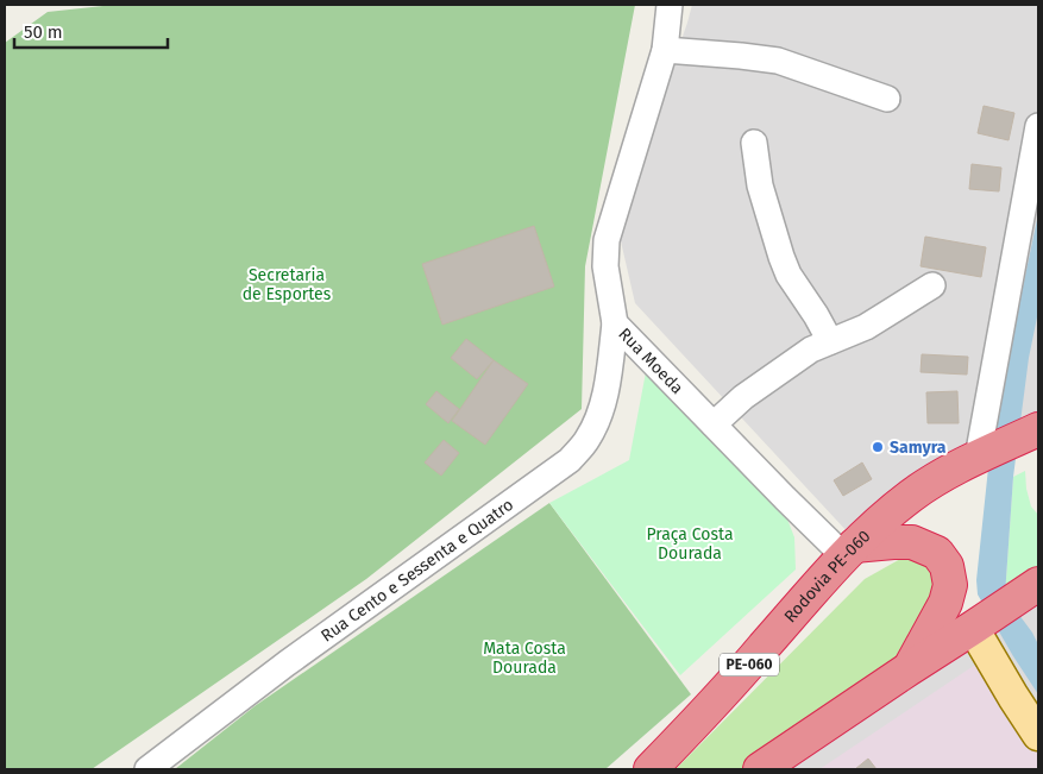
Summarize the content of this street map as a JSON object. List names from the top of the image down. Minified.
{"streets":{"highway":["Rodovia PE-060","PE-060"],"street":["Rua Moeda","Rua Cento e Sessenta e Quatro"]},"crossings":[["Rua Moeda","Rua Cento e Sessenta e Quatro"],["Rua Moeda","Rodovia PE-060"]],"parks":["Secretaria de Esportes","Praça Costa Dourada","Mata Costa Dourada"],"places":["Samyra"],"scale_bar":"50 m"}
